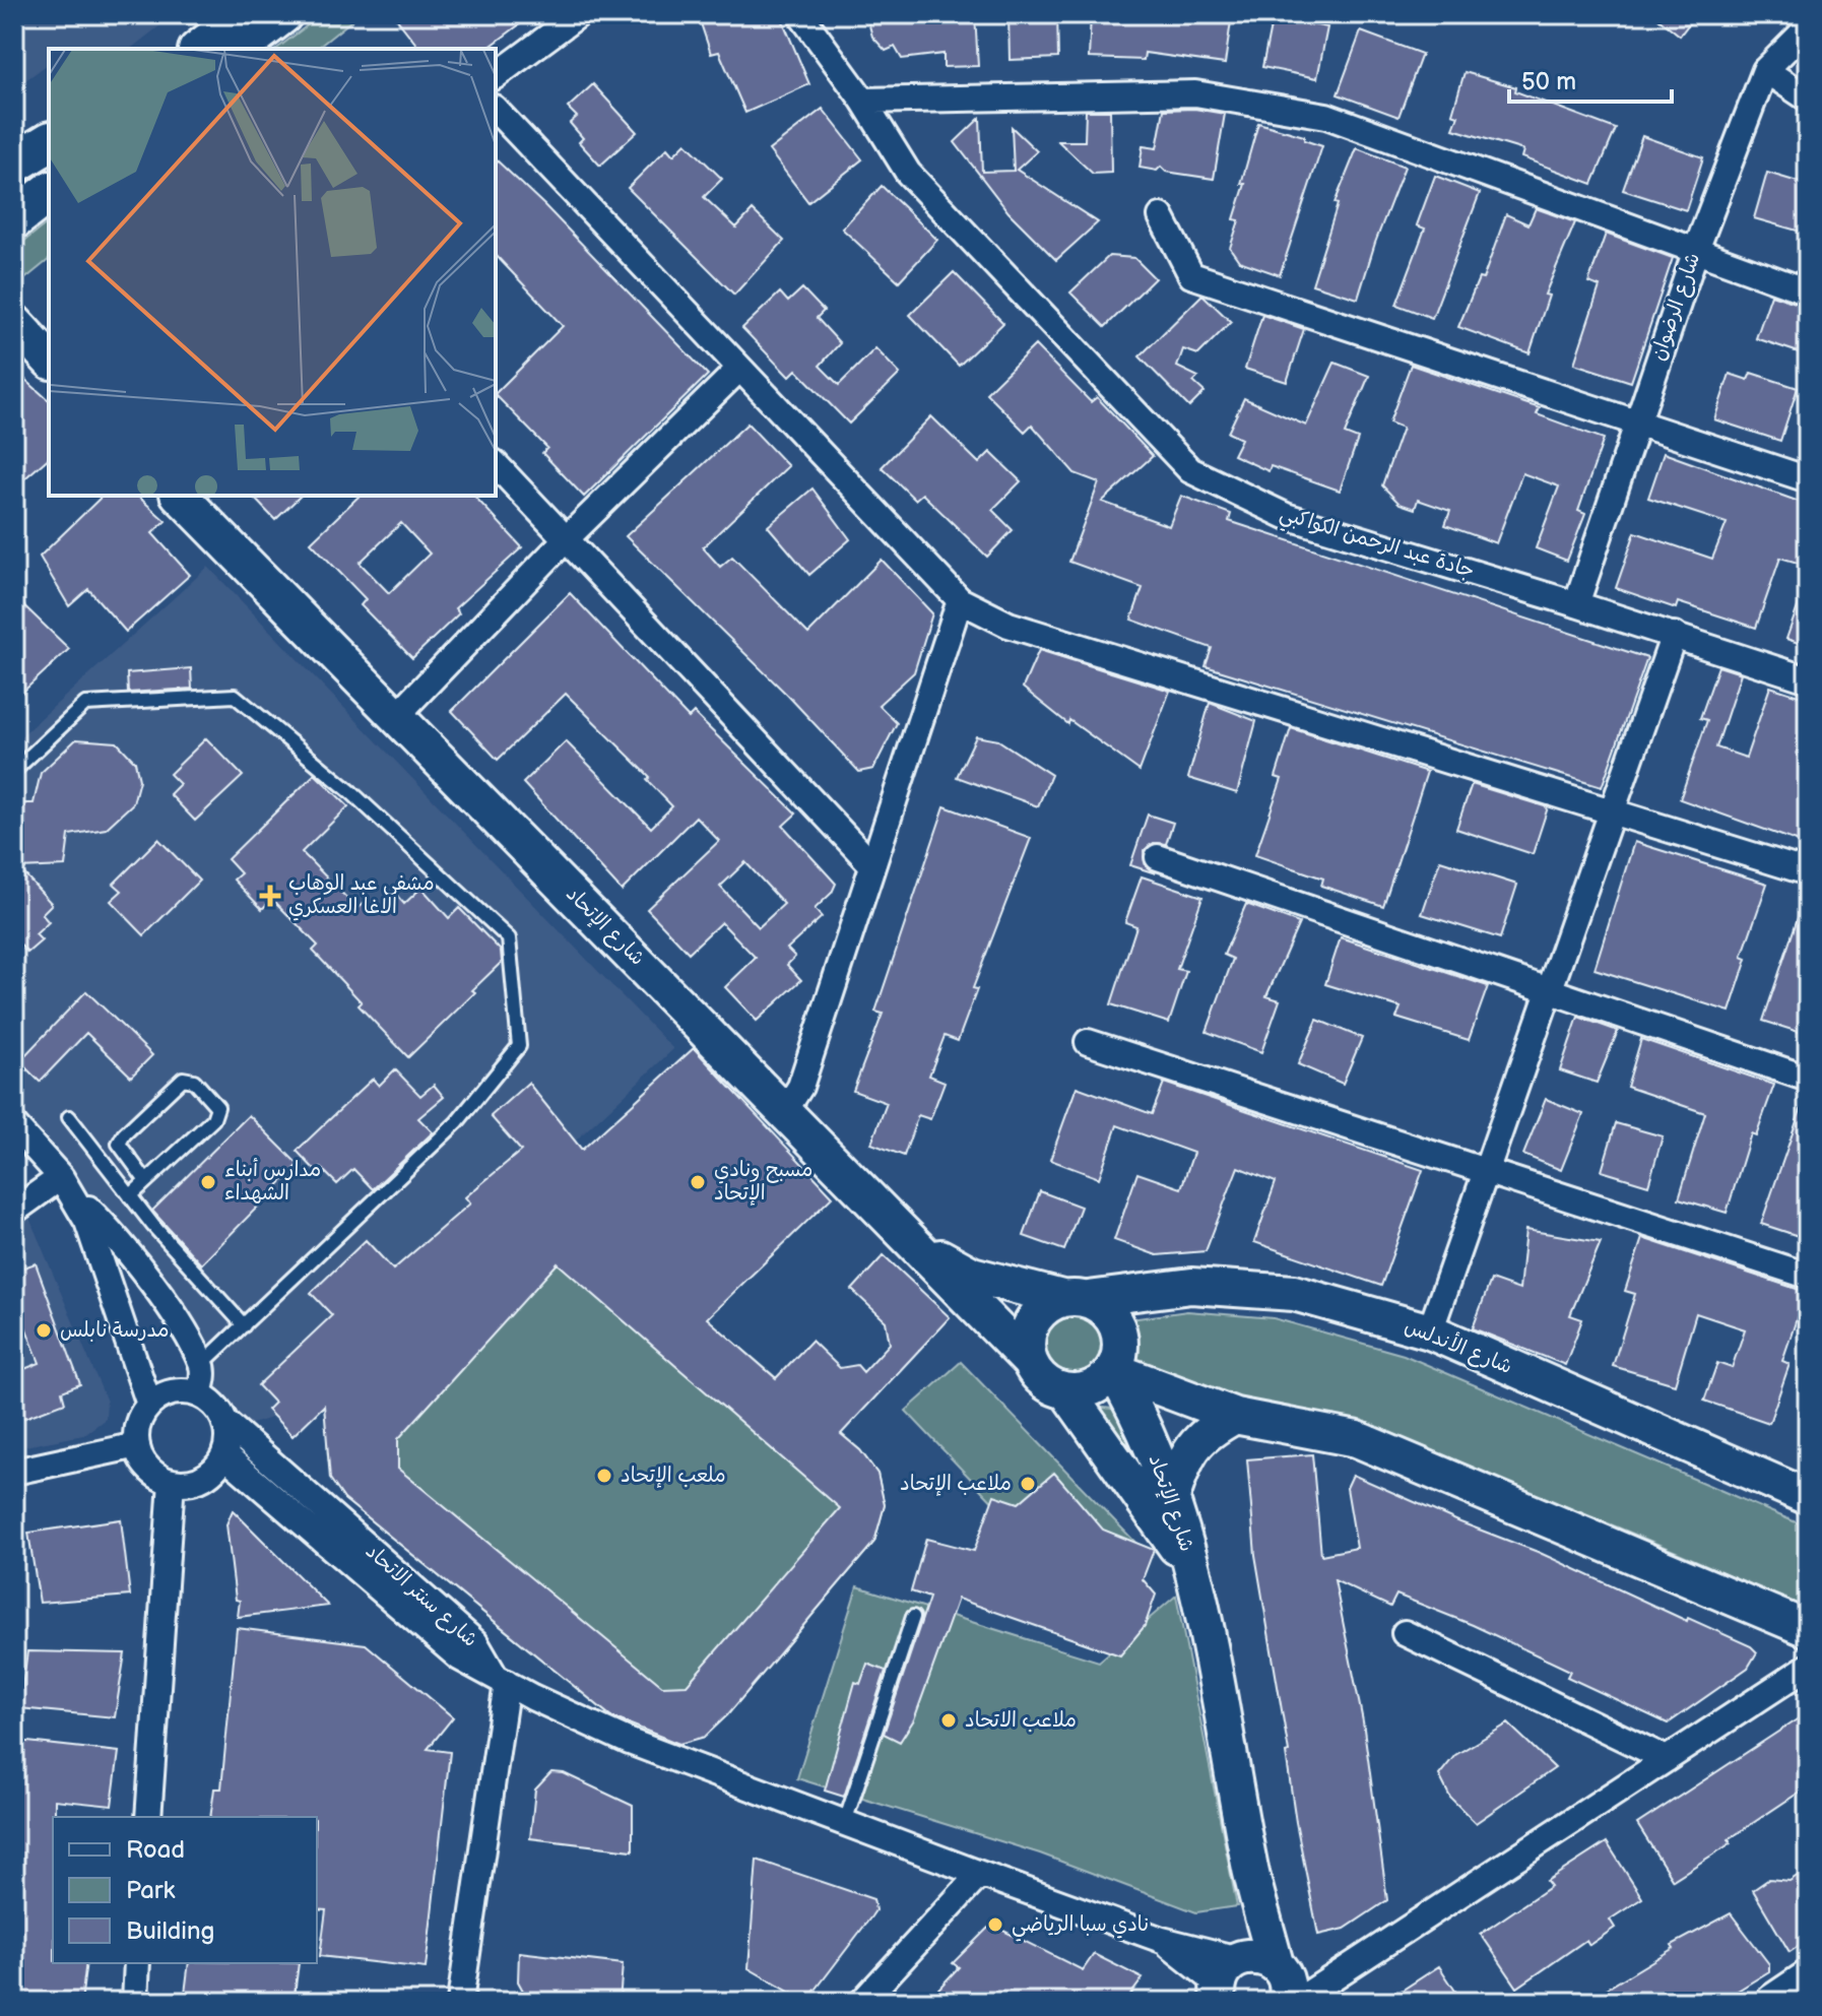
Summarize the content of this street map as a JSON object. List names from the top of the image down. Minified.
{"streets":{"street":["شارع الرضوان","جادة عبد الرحمن الكواكبي","شارع الإتحاد","شارع الأندلس","شارع سنتر الاتحاد"]},"crossings":[["شارع الرضوان","جادة عبد الرحمن الكواكبي"],["شارع الإتحاد","شارع الأندلس"]],"places":{"health":["مشفى عبد الوهاب الاغا العسكري"],"other":["مدارس أبناء الشهداء","مسبح ونادي الإتحاد","مدرسة نابلس","ملعب الإتحاد","ملاعب الإتحاد","ملاعب الاتحاد","نادي سبا الرياضي"]},"legend":["Road","Park","Building"],"scale_bar":"50 m"}
